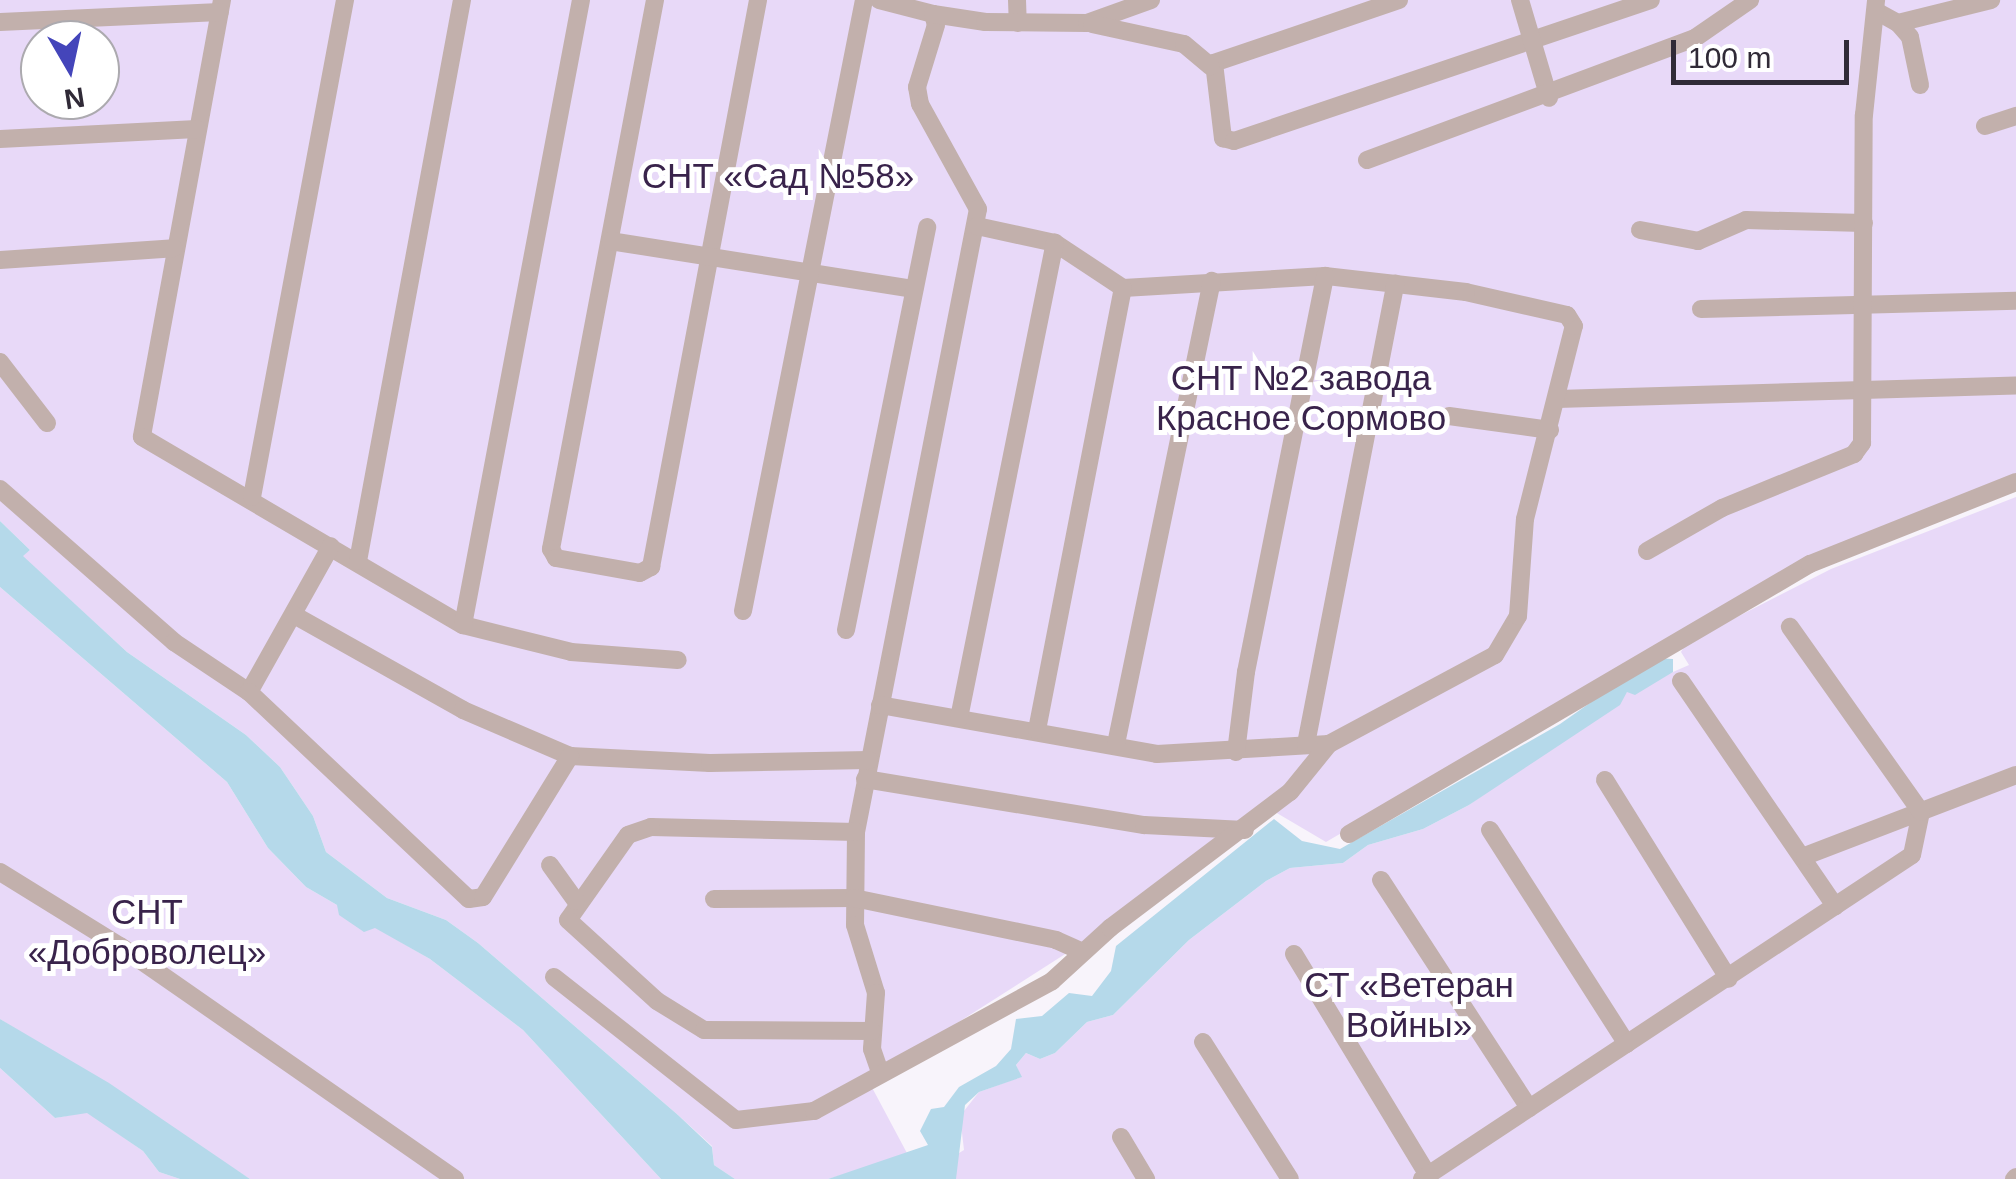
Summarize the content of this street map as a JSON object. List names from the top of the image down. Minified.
{"parks":["СНТ «Сад №58»","СНТ №2 завода Красное Сормово","СНТ «Доброволец»","СТ «Ветеран Войны»"],"scale_bar":"100 m","north":"bottom"}
